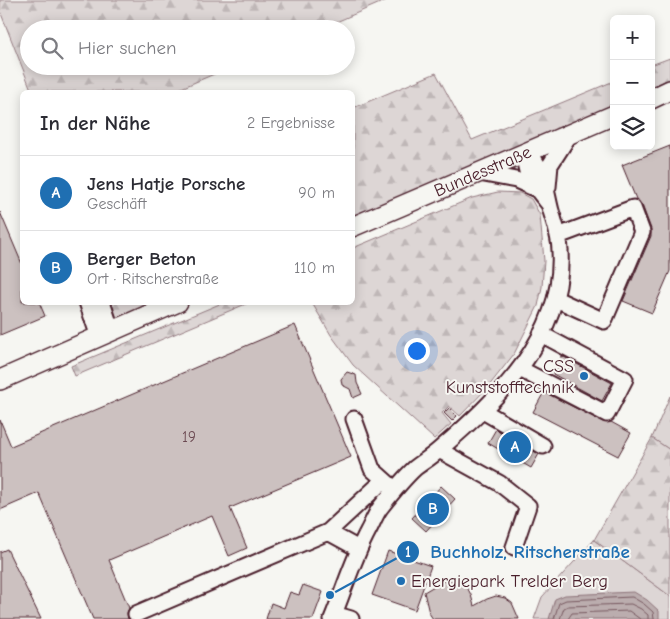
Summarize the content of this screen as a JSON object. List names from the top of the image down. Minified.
{"streets":{"main road":["Bundesstraße"]},"places":["CSS Kunststofftechnik","Energiepark Trelder Berg","Buchholz, Ritscherstraße"],"house_numbers":["19"],"page":{"map_buttons":["+","−"],"search":"Hier suchen","heading":["In der Nähe","2 Ergebnisse"],"list":[{"mark":"A","name":"Jens Hatje Porsche","note":"Geschäft","value":"90 m"},{"mark":"B","name":"Berger Beton","note":"Ort · Ritscherstraße","value":"110 m"}],"pins":["A","B"]}}
